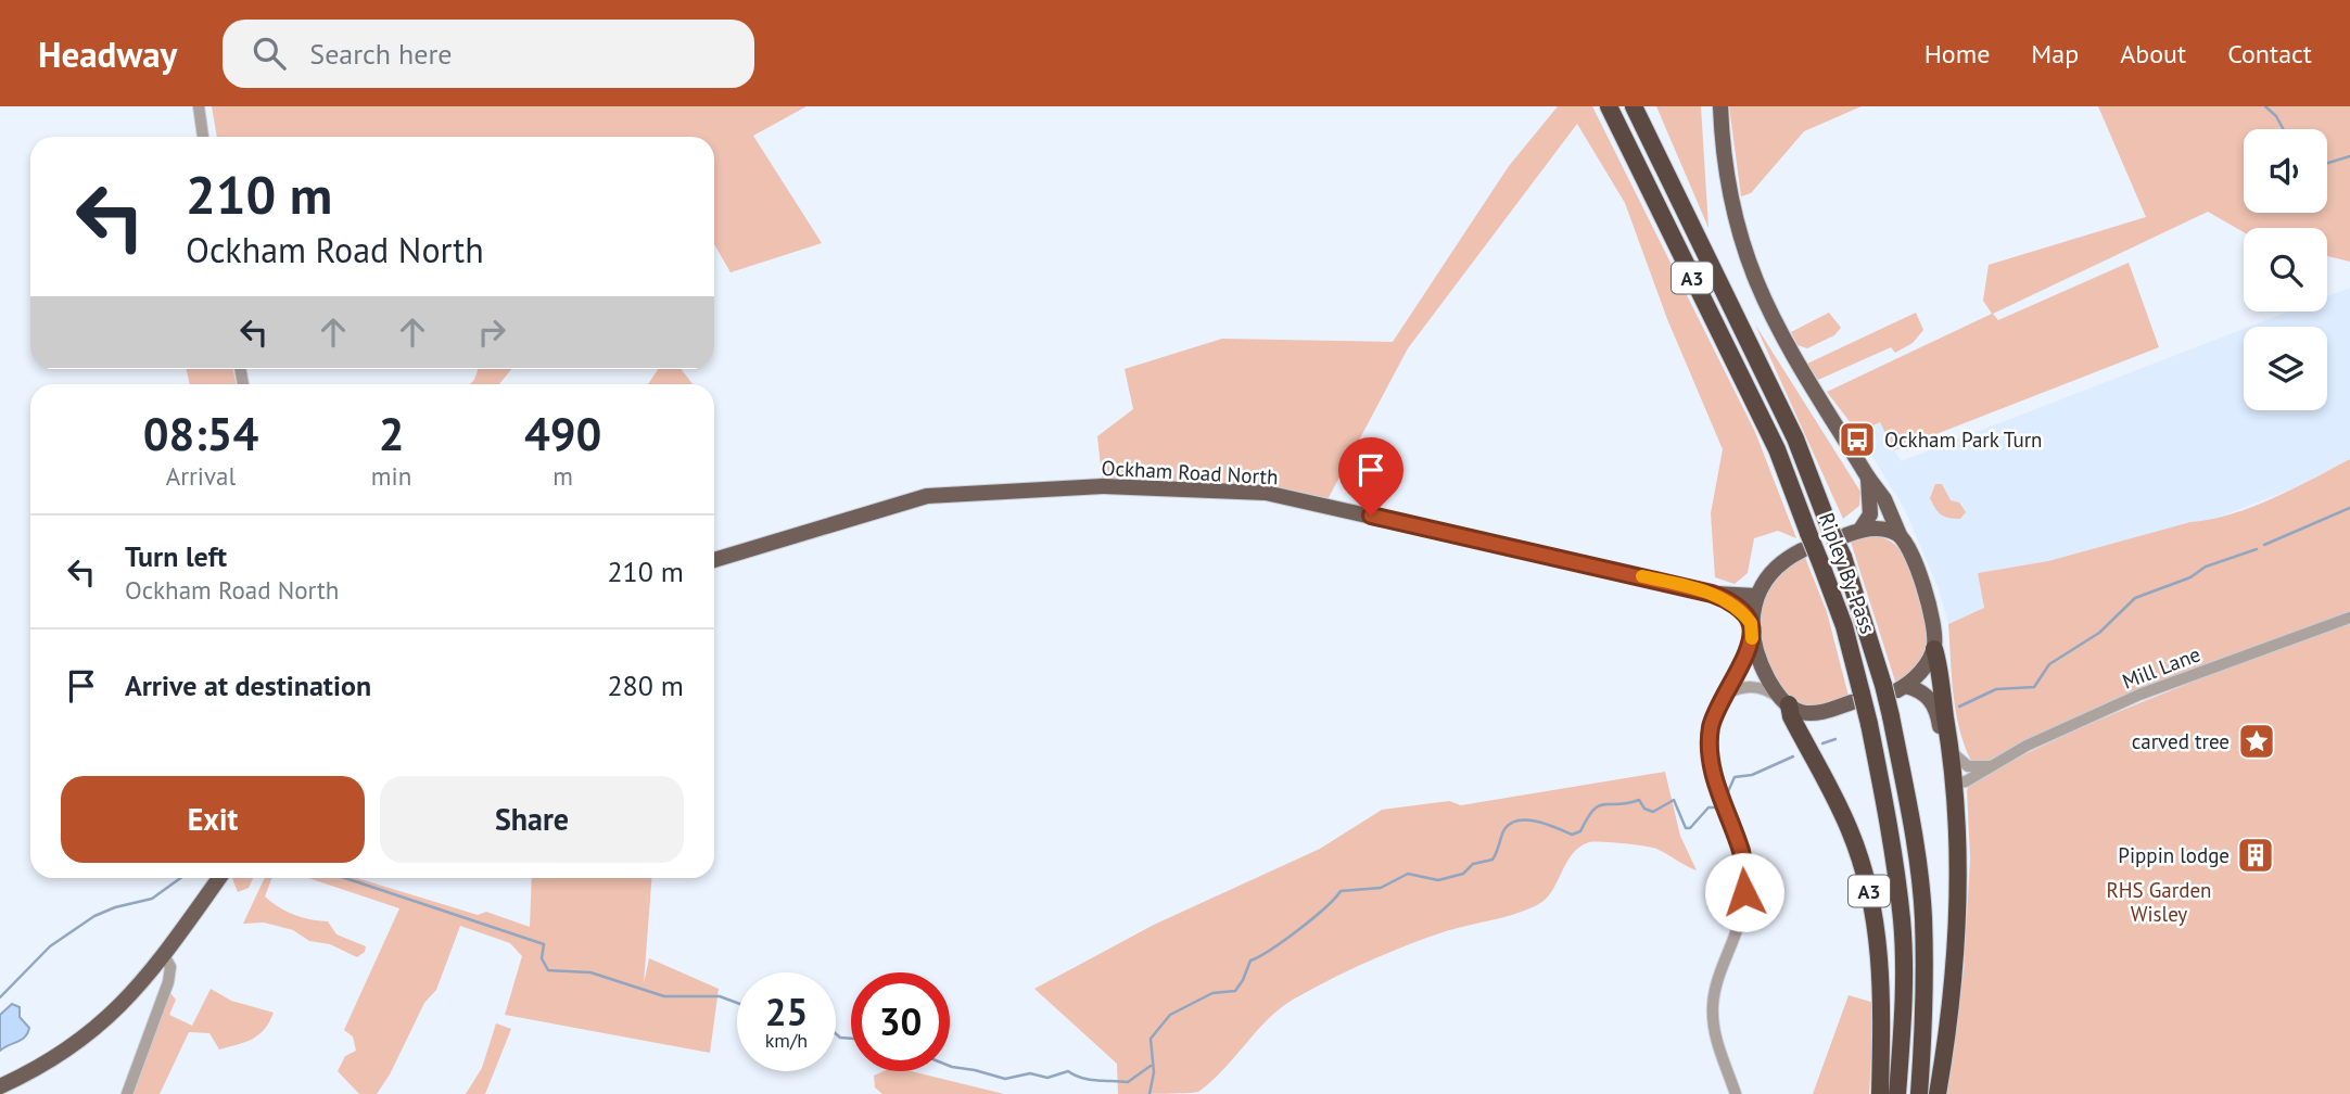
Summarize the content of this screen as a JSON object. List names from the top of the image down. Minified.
{"streets":{"highway":["A3","Ripley By-Pass"],"main road":["Ockham Road North"],"street":["Mill Lane"]},"parks":["RHS Garden Wisley"],"places":{"bus stop":["Ockham Park Turn"],"place":["carved tree"],"building":["Pippin lodge"]},"page":{"header":"Headway","search":"Search here","nav":["Home","Map","About","Contact"],"turn":["210 m","Ockham Road North"],"eta":["08:54","Arrival","2","min","490","m"],"list":[{"name":"Turn left","note":"Ockham Road North","value":"210 m"},{"name":"Arrive at destination","value":"280 m"}],"buttons":["Exit","Share"],"speed":"25 km/h","limit":"30"}}
